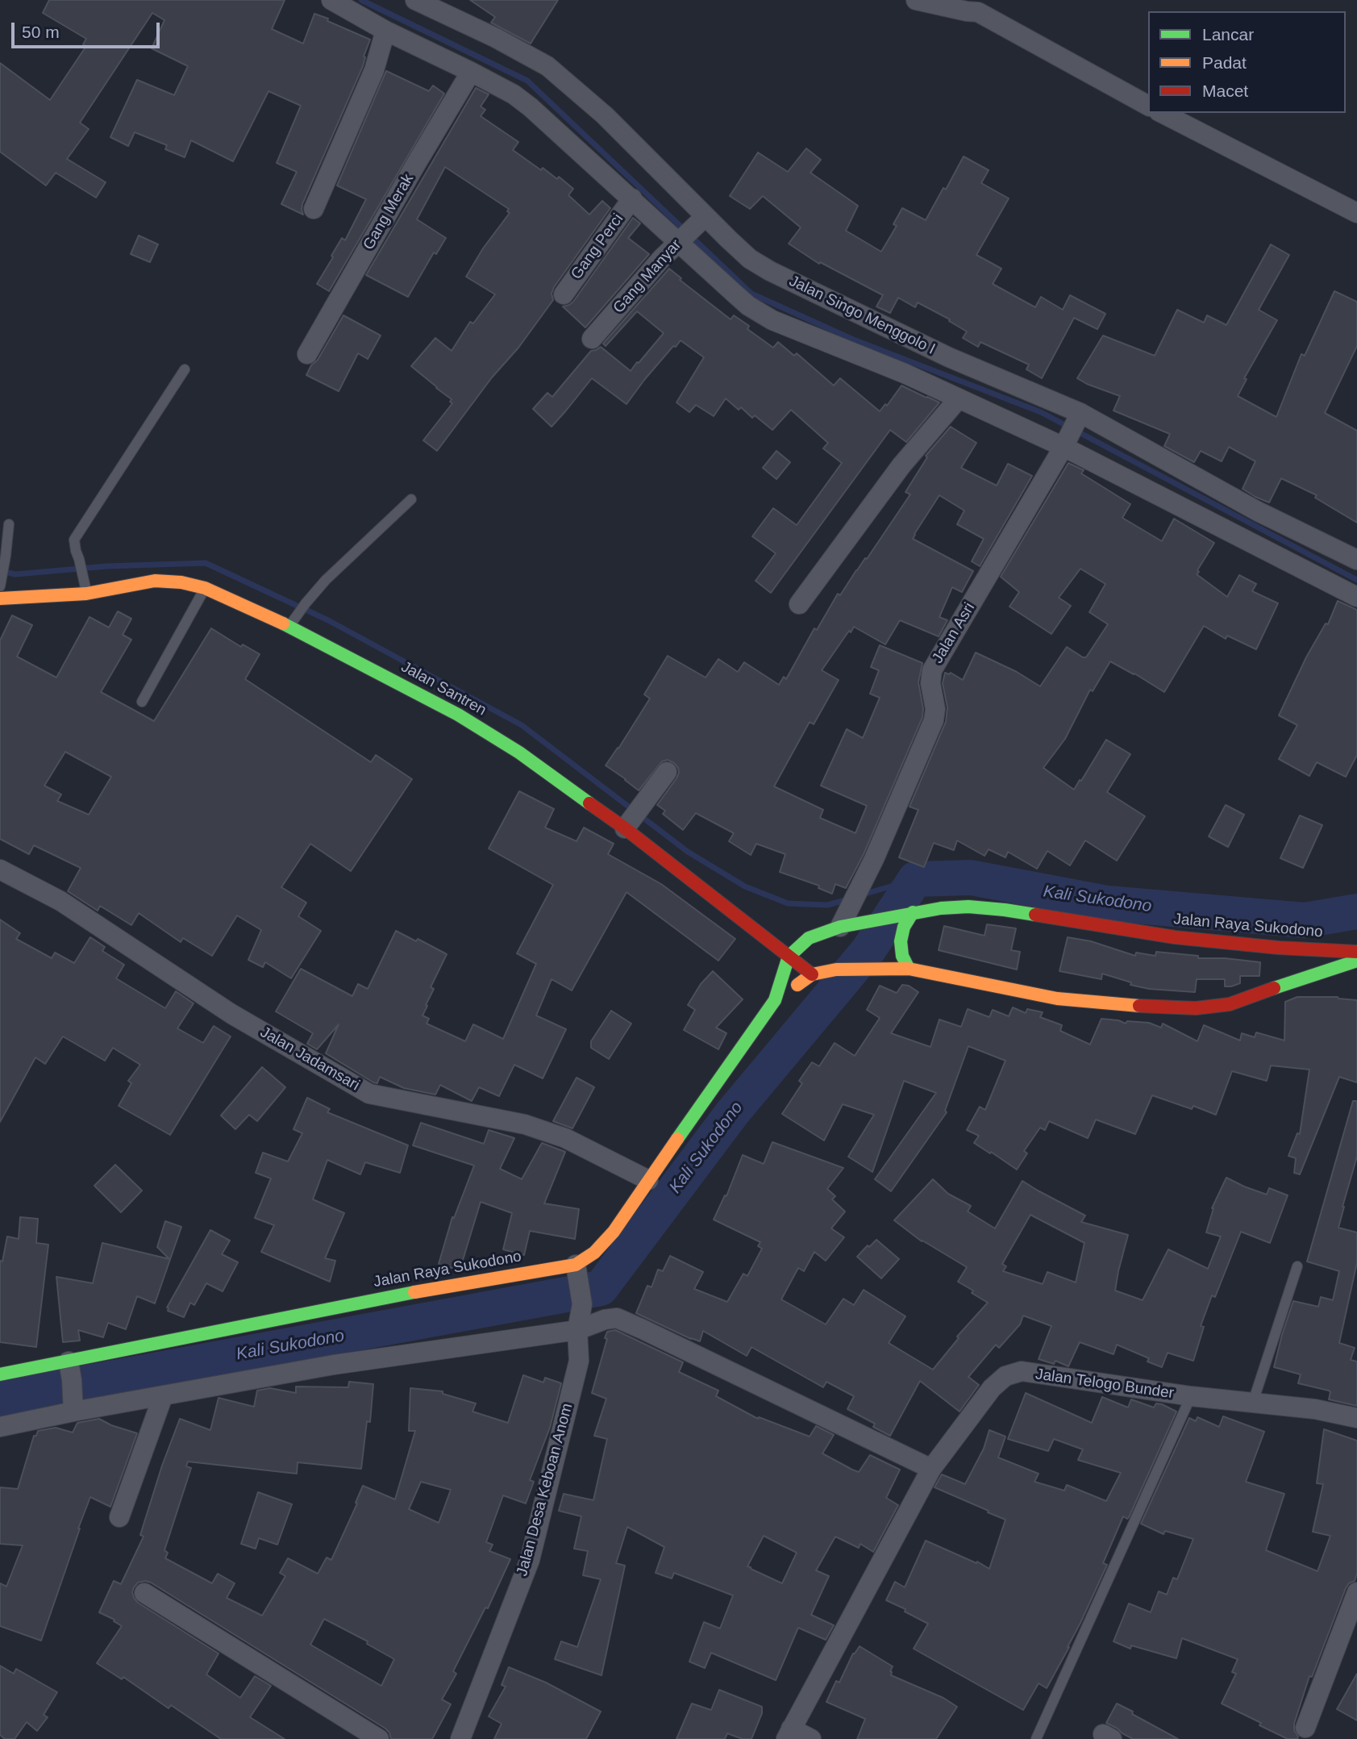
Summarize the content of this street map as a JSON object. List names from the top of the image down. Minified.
{"streets":{"main road":["Jalan Santren","Jalan Raya Sukodono"],"street":["Gang Merak","Gang Perci","Gang Manyar","Jalan Singo Menggolo I","Jalan Asri","Jalan Jadamsari","Jalan Telogo Bunder","Jalan Desa Keboan Anom"]},"crossings":[["Gang Manyar","Jalan Singo Menggolo I"],["Jalan Singo Menggolo I","Jalan Asri"],["Jalan Asri","Jalan Raya Sukodono"],["Jalan Santren","Jalan Raya Sukodono"],["Jalan Raya Sukodono","Jalan Jadamsari"],["Jalan Raya Sukodono","Jalan Desa Keboan Anom"]],"water":["Kali Sukodono"],"legend":["Lancar","Padat","Macet"],"scale_bar":"50 m"}
